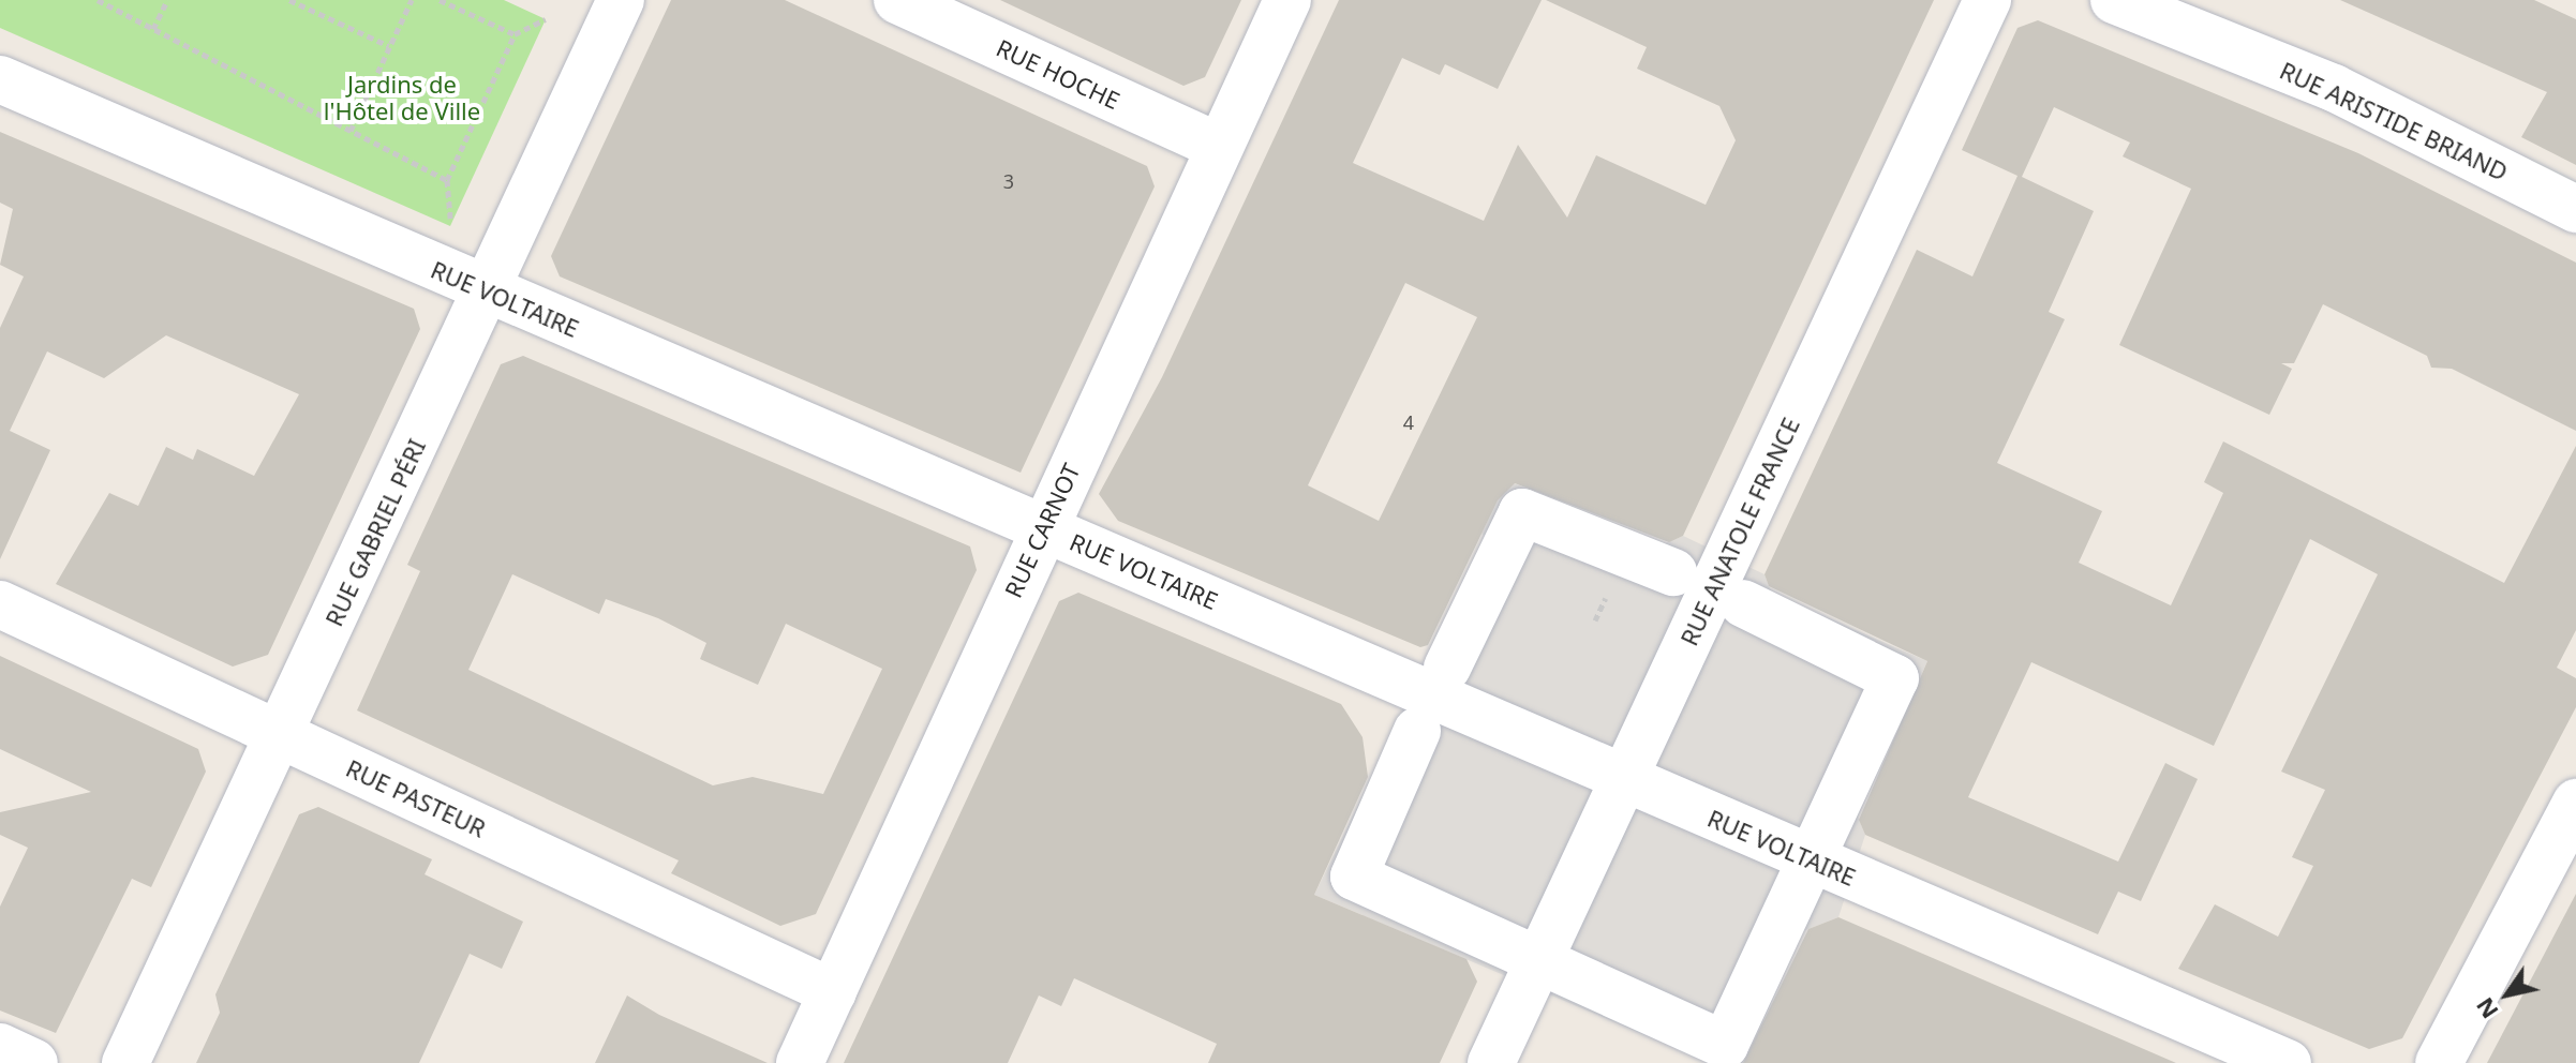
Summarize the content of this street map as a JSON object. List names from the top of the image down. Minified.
{"streets":{"street":["RUE HOCHE","RUE ARISTIDE BRIAND","RUE VOLTAIRE","RUE CARNOT","RUE ANATOLE FRANCE","RUE GABRIEL PÉRI","RUE PASTEUR"]},"crossings":[["RUE HOCHE","RUE CARNOT"],["RUE VOLTAIRE","RUE CARNOT"],["RUE VOLTAIRE","RUE ANATOLE FRANCE"],["RUE VOLTAIRE","RUE GABRIEL PÉRI"],["RUE CARNOT","RUE PASTEUR"],["RUE GABRIEL PÉRI","RUE PASTEUR"]],"parks":["Jardins de l'Hôtel de Ville"],"house_numbers":["3","4"],"north":"bottom left"}
